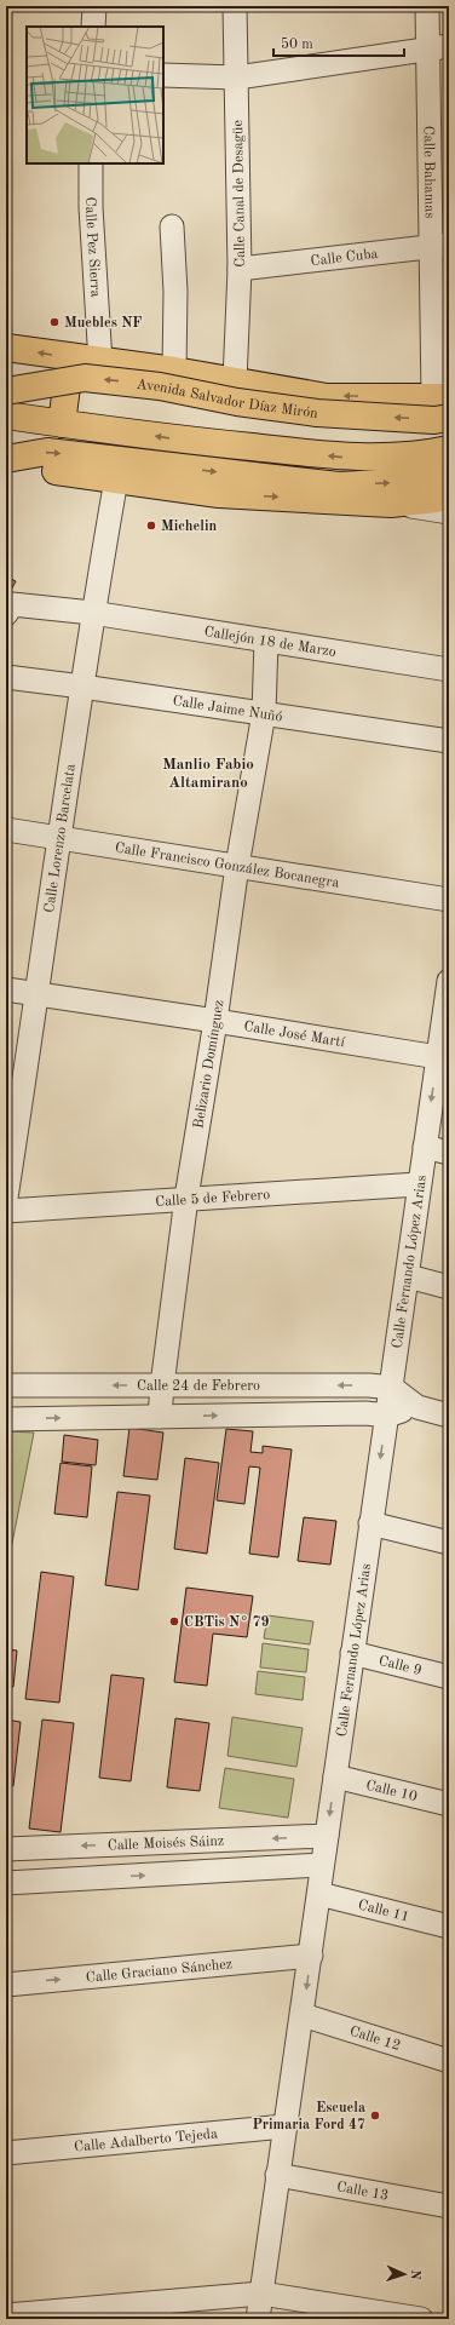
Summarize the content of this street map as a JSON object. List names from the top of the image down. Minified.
{"streets":{"main road":["Avenida Salvador Díaz Mirón"],"street":["Calle Bahamas","Calle Canal de Desagüe","Calle Pez Sierra","Calle Cuba","Callejón 18 de Marzo","Calle Jaime Nuñó","Calle Lorenzo Barcelata","Calle Francisco González Bocanegra","Calle José Martí","Belizario Domínguez","Calle 5 de Febrero","Calle Fernando López Arias","Calle 24 de Febrero","Calle 9","Calle 10","Calle Moisés Sáinz","Calle 11","Calle Graciano Sánchez","Calle 12","Calle Adalberto Tejeda","Calle 13"]},"crossings":[["Calle Bahamas","Calle Cuba"],["Calle Bahamas","Avenida Salvador Díaz Mirón"],["Calle Canal de Desagüe","Calle Cuba"],["Calle Canal de Desagüe","Avenida Salvador Díaz Mirón"],["Calle Pez Sierra","Avenida Salvador Díaz Mirón"],["Callejón 18 de Marzo","Calle Lorenzo Barcelata"],["Callejón 18 de Marzo","Belizario Domínguez"],["Calle Jaime Nuñó","Calle Lorenzo Barcelata"],["Calle Jaime Nuñó","Belizario Domínguez"],["Calle Lorenzo Barcelata","Calle Francisco González Bocanegra"],["Calle Lorenzo Barcelata","Calle José Martí"],["Calle Francisco González Bocanegra","Belizario Domínguez"],["Calle José Martí","Belizario Domínguez"],["Calle José Martí","Calle Fernando López Arias"],["Belizario Domínguez","Calle 5 de Febrero"],["Belizario Domínguez","Calle 24 de Febrero"],["Calle 5 de Febrero","Calle Fernando López Arias"],["Calle Fernando López Arias","Calle 24 de Febrero"],["Calle Fernando López Arias","Calle 9"],["Calle Fernando López Arias","Calle 10"],["Calle Fernando López Arias","Calle Moisés Sáinz"],["Calle Fernando López Arias","Calle 11"],["Calle Fernando López Arias","Calle Graciano Sánchez"],["Calle Fernando López Arias","Calle 12"],["Calle Fernando López Arias","Calle Adalberto Tejeda"],["Calle Fernando López Arias","Calle 13"]],"one_way":["Calle Graciano Sánchez"],"districts":["Manlio Fabio Altamirano"],"places":["Muebles NF","Michelin","CBTis N° 79","Escuela Primaria Ford 47"],"scale_bar":"50 m","north":"right"}
